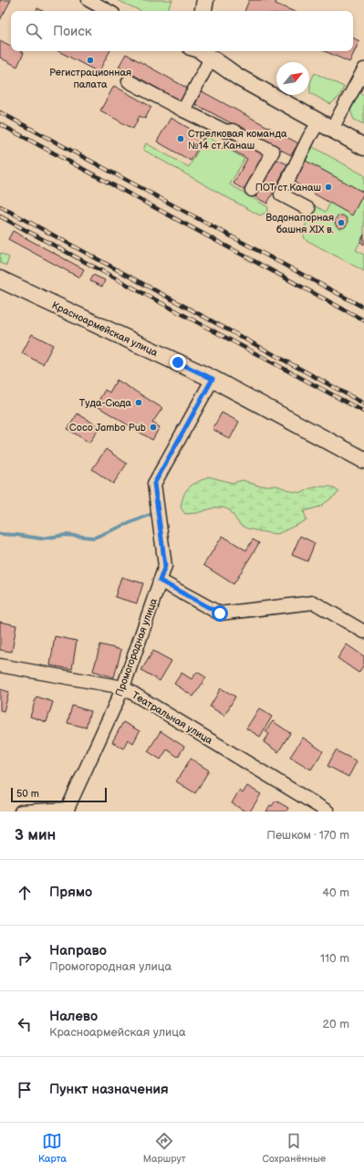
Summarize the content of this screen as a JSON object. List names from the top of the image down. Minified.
{"streets":{"main road":["Красноармейская улица"],"street":["Промогородная улица","Театральная улица"]},"crossings":[["Красноармейская улица","Промогородная улица"],["Промогородная улица","Театральная улица"]],"places":["Регистрационная палата","Стрелковая команда №14 ст.Канаш","ПОТ ст.Канаш","Водонапорная башня XIX в.","Туда-Сюда","Coco Jambo Pub"],"scale_bar":"50 m","north":"top right","page":{"search":"Поиск","scale":"50 m","heading":["3 мин","Пешком · 170 m"],"list":[["Прямо","40 m"],["Направо","Промогородная улица","110 m"],["Налево","Красноармейская улица","20 m"],"Пункт назначения"],"nav":["Карта","Маршрут","Сохранённые"]}}
